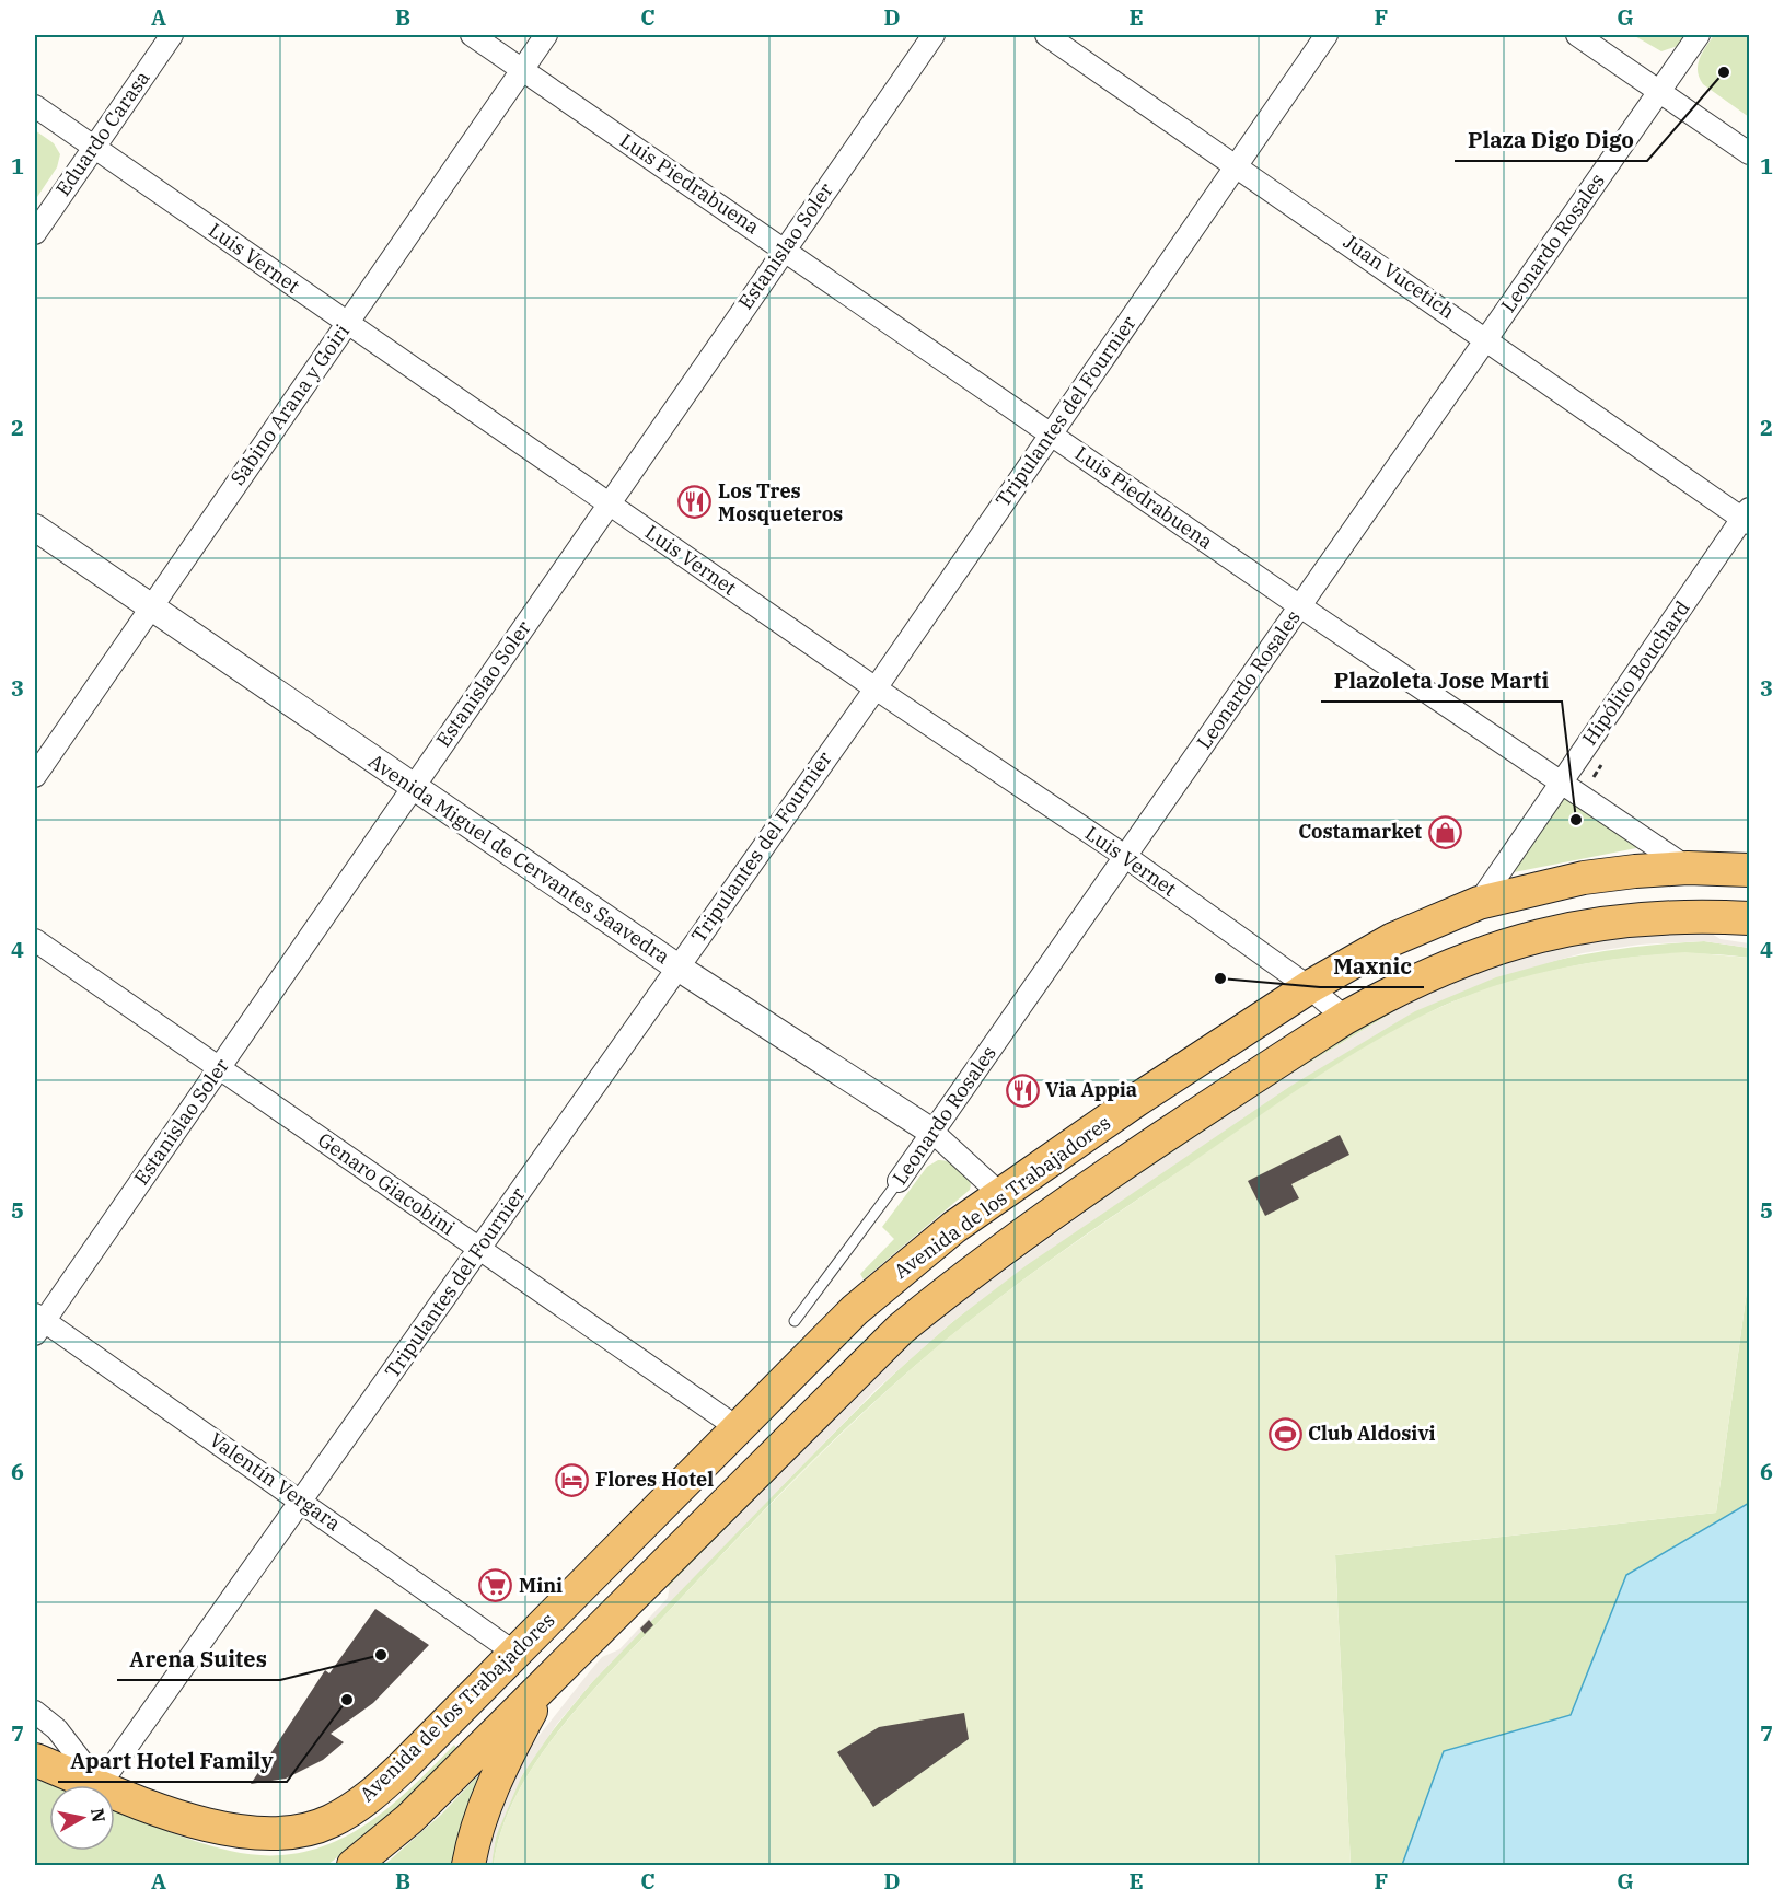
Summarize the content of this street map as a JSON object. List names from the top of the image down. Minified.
{"streets":{"main road":["Avenida de los Trabajadores"],"street":["Eduardo Carasa","Luis Piedrabuena","Leonardo Rosales","Estanislao Soler","Luis Vernet","Juan Vucetich","Sabino Arana y Goiri","Tripulantes del Fournier","Hipólito Bouchard","Avenida Miguel de Cervantes Saavedra","Genaro Giacobini","Valentín Vergara"]},"crossings":[["Eduardo Carasa","Luis Vernet"],["Luis Piedrabuena","Leonardo Rosales"],["Luis Piedrabuena","Estanislao Soler"],["Luis Piedrabuena","Sabino Arana y Goiri"],["Luis Piedrabuena","Tripulantes del Fournier"],["Luis Piedrabuena","Hipólito Bouchard"],["Luis Piedrabuena","Avenida de los Trabajadores"],["Leonardo Rosales","Luis Vernet"],["Leonardo Rosales","Juan Vucetich"],["Leonardo Rosales","Avenida Miguel de Cervantes Saavedra"],["Estanislao Soler","Luis Vernet"],["Estanislao Soler","Avenida Miguel de Cervantes Saavedra"],["Estanislao Soler","Genaro Giacobini"],["Estanislao Soler","Valentín Vergara"],["Luis Vernet","Sabino Arana y Goiri"],["Luis Vernet","Tripulantes del Fournier"],["Luis Vernet","Avenida de los Trabajadores"],["Juan Vucetich","Tripulantes del Fournier"],["Juan Vucetich","Hipólito Bouchard"],["Sabino Arana y Goiri","Avenida Miguel de Cervantes Saavedra"],["Tripulantes del Fournier","Avenida Miguel de Cervantes Saavedra"],["Tripulantes del Fournier","Genaro Giacobini"],["Tripulantes del Fournier","Avenida de los Trabajadores"],["Tripulantes del Fournier","Valentín Vergara"],["Hipólito Bouchard","Avenida de los Trabajadores"],["Avenida Miguel de Cervantes Saavedra","Avenida de los Trabajadores"],["Genaro Giacobini","Avenida de los Trabajadores"],["Avenida de los Trabajadores","Valentín Vergara"]],"places":{"other":["Plaza Digo Digo","Plazoleta Jose Marti","Maxnic","Arena Suites","Apart Hotel Family"],"restaurant":["Los Tres Mosqueteros","Via Appia"],"shop":["Costamarket"],"sports":["Club Aldosivi"],"hotel":["Flores Hotel"],"supermarket":["Mini"]},"north":"right","grid":{"columns":["A","B","C","D","E","F","G"],"rows":["1","2","3","4","5","6","7"]}}
